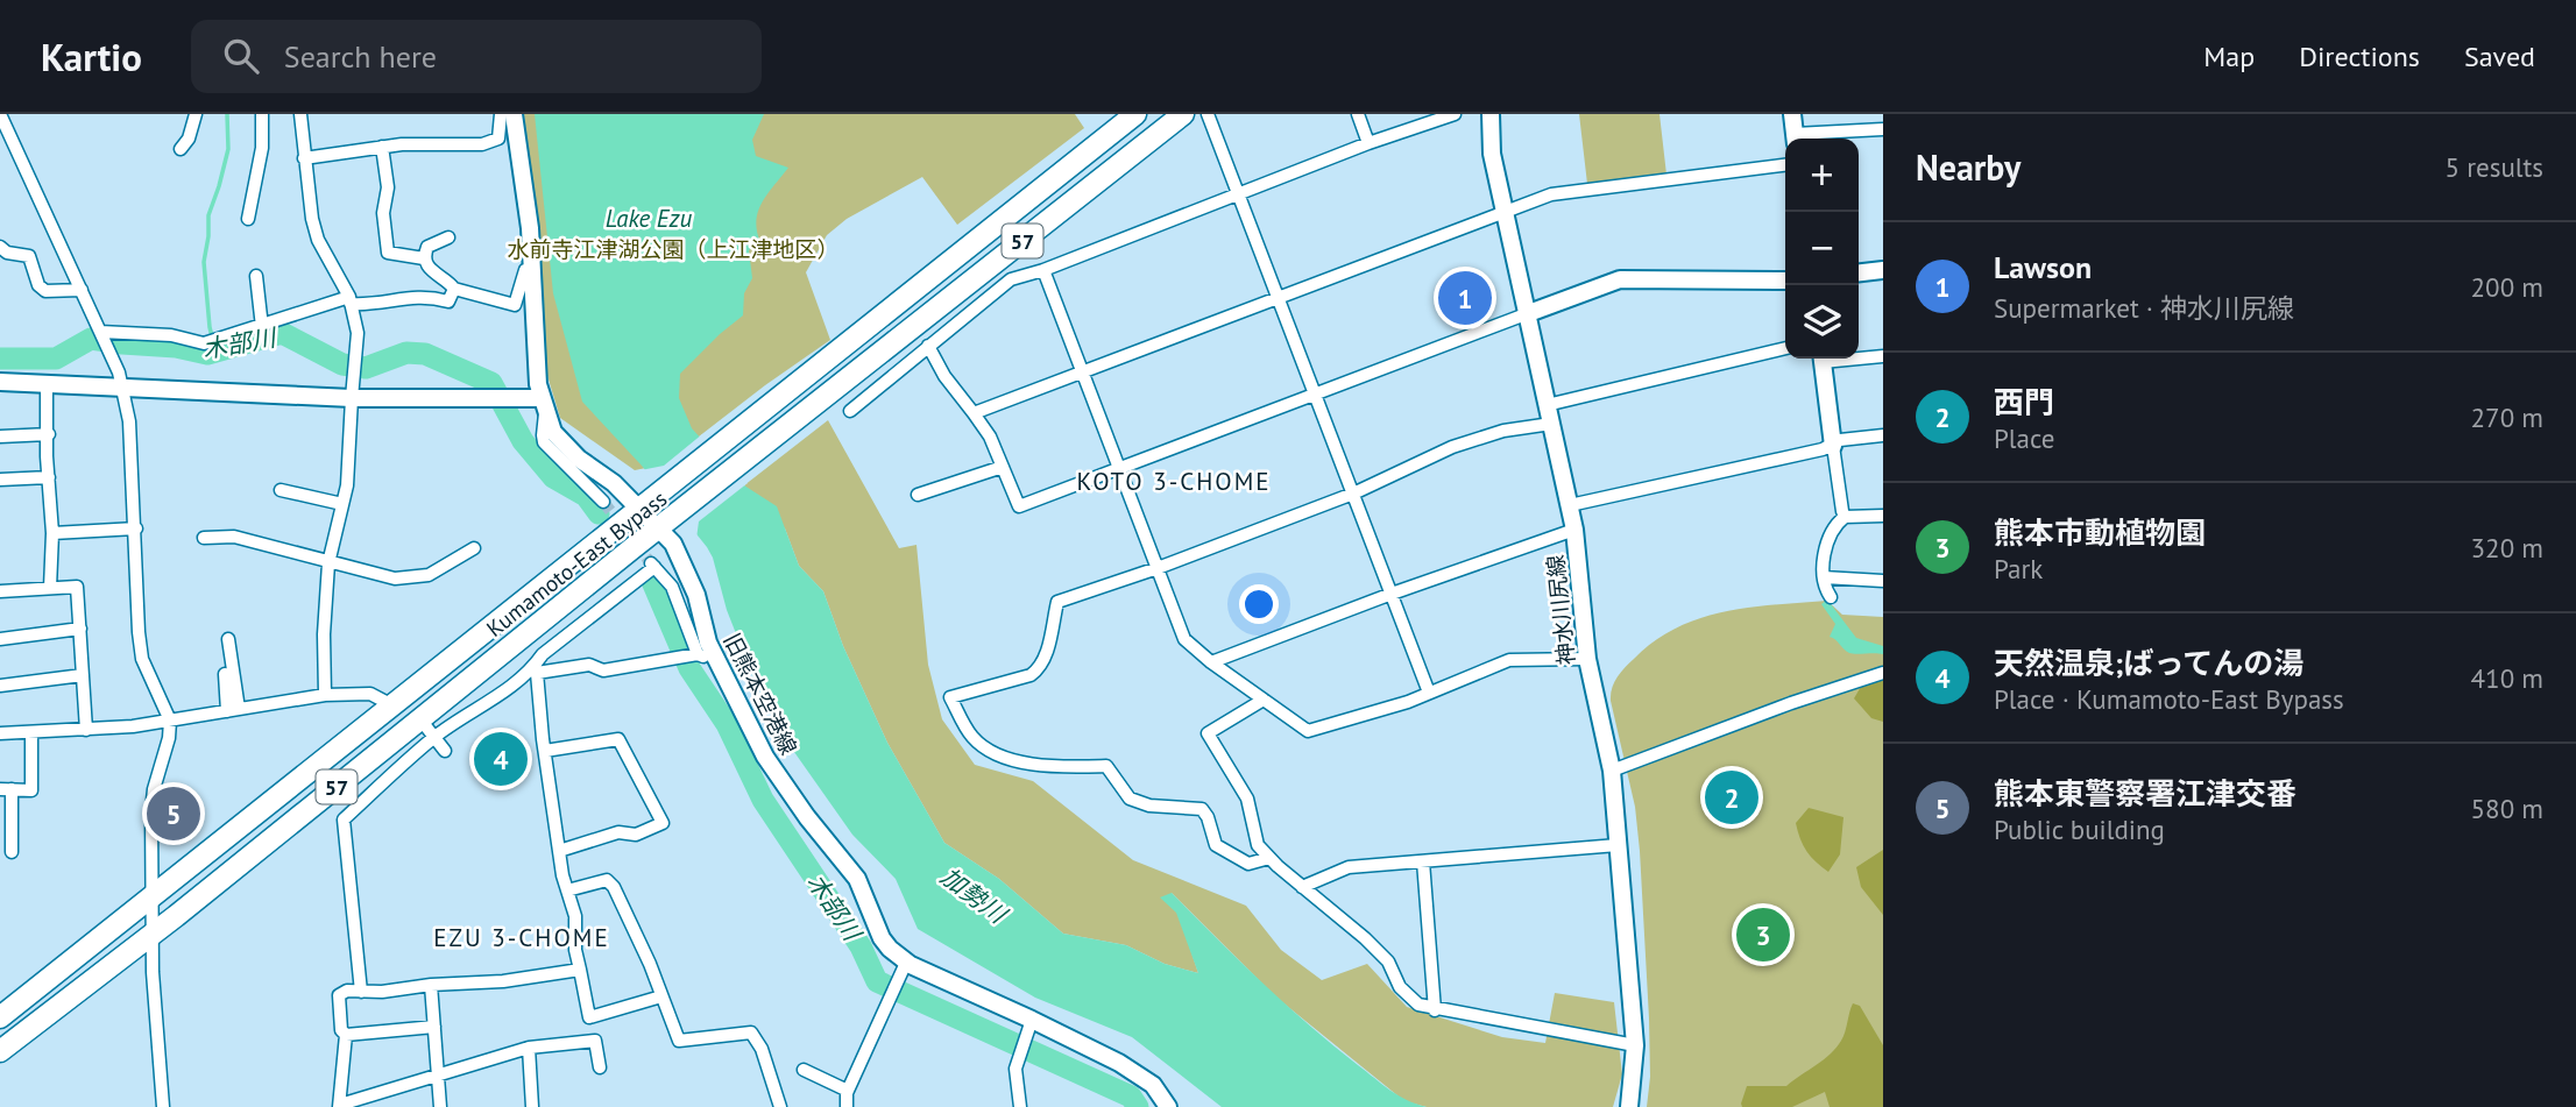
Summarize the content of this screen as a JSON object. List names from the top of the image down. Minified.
{"streets":{"highway":["57","Kumamoto-East Bypass"],"street":["神水川尻線","旧熊本空港線"]},"crossings":[["Kumamoto-East Bypass","旧熊本空港線"]],"districts":["KOTO 3-CHOME","EZU 3-CHOME"],"water":["Lake Ezu","木部川","加勢川"],"parks":["水前寺江津湖公園（上江津地区）"],"page":{"header":"Kartio","search":"Search here","nav":["Map","Directions","Saved"],"heading":["Nearby","5 results"],"map_buttons":["+","−"],"list":[{"mark":"1","name":"Lawson","note":"Supermarket · 神水川尻線","value":"200 m"},{"mark":"2","name":"西門","note":"Place","value":"270 m"},{"mark":"3","name":"熊本市動植物園","note":"Park","value":"320 m"},{"mark":"4","name":"天然温泉;ばってんの湯","note":"Place · Kumamoto-East Bypass","value":"410 m"},{"mark":"5","name":"熊本東警察署江津交番","note":"Public building","value":"580 m"}],"pins":["1","4","2","5","3"]}}
